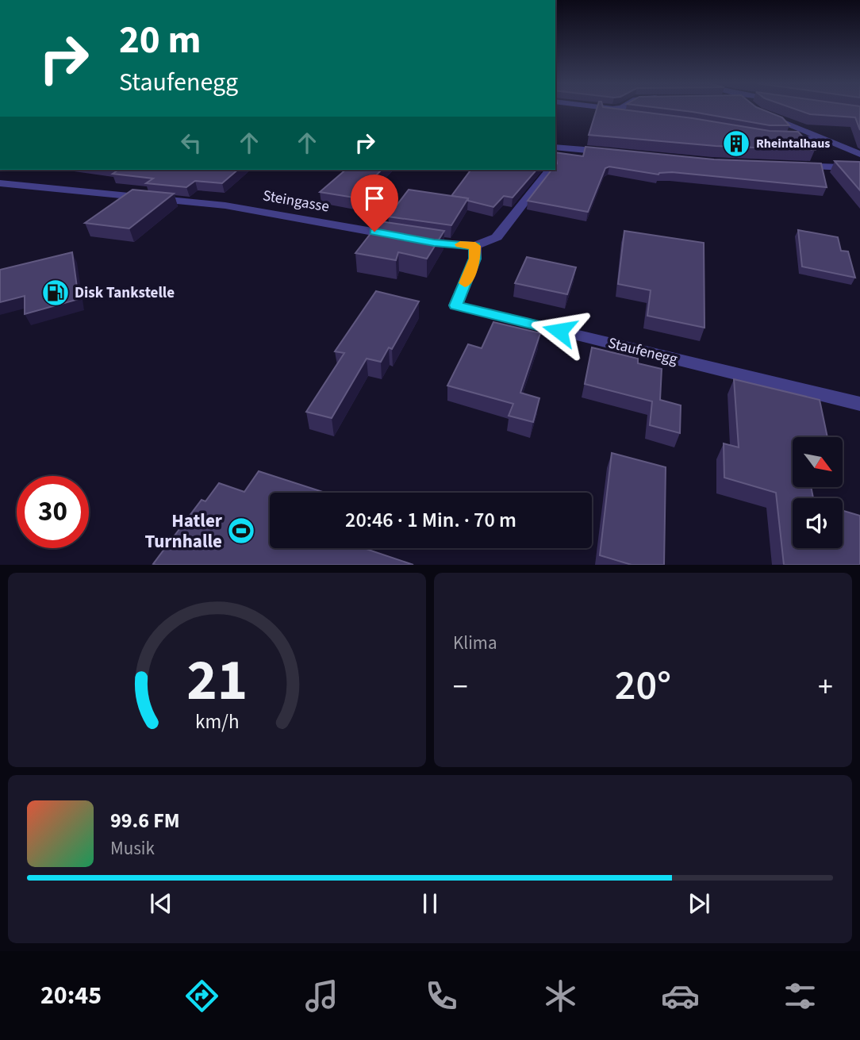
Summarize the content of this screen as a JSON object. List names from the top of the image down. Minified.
{"streets":{"street":["Steingasse","Staufenegg"]},"crossings":[["Steingasse","Staufenegg"]],"places":{"building":["Rheintalhaus"],"fuel station":["Disk Tankstelle"],"sports":["Hatler Turnhalle"]},"north":"bottom right","page":{"turn":["20 m","Staufenegg"],"limit":"30","trip":"20:46 · 1 Min. · 70 m","tile":"Klima","heat":["−","20°","+"],"song":["99.6 FM","Musik"],"tabs":"20:45","gauge":["21","km/h"]}}
